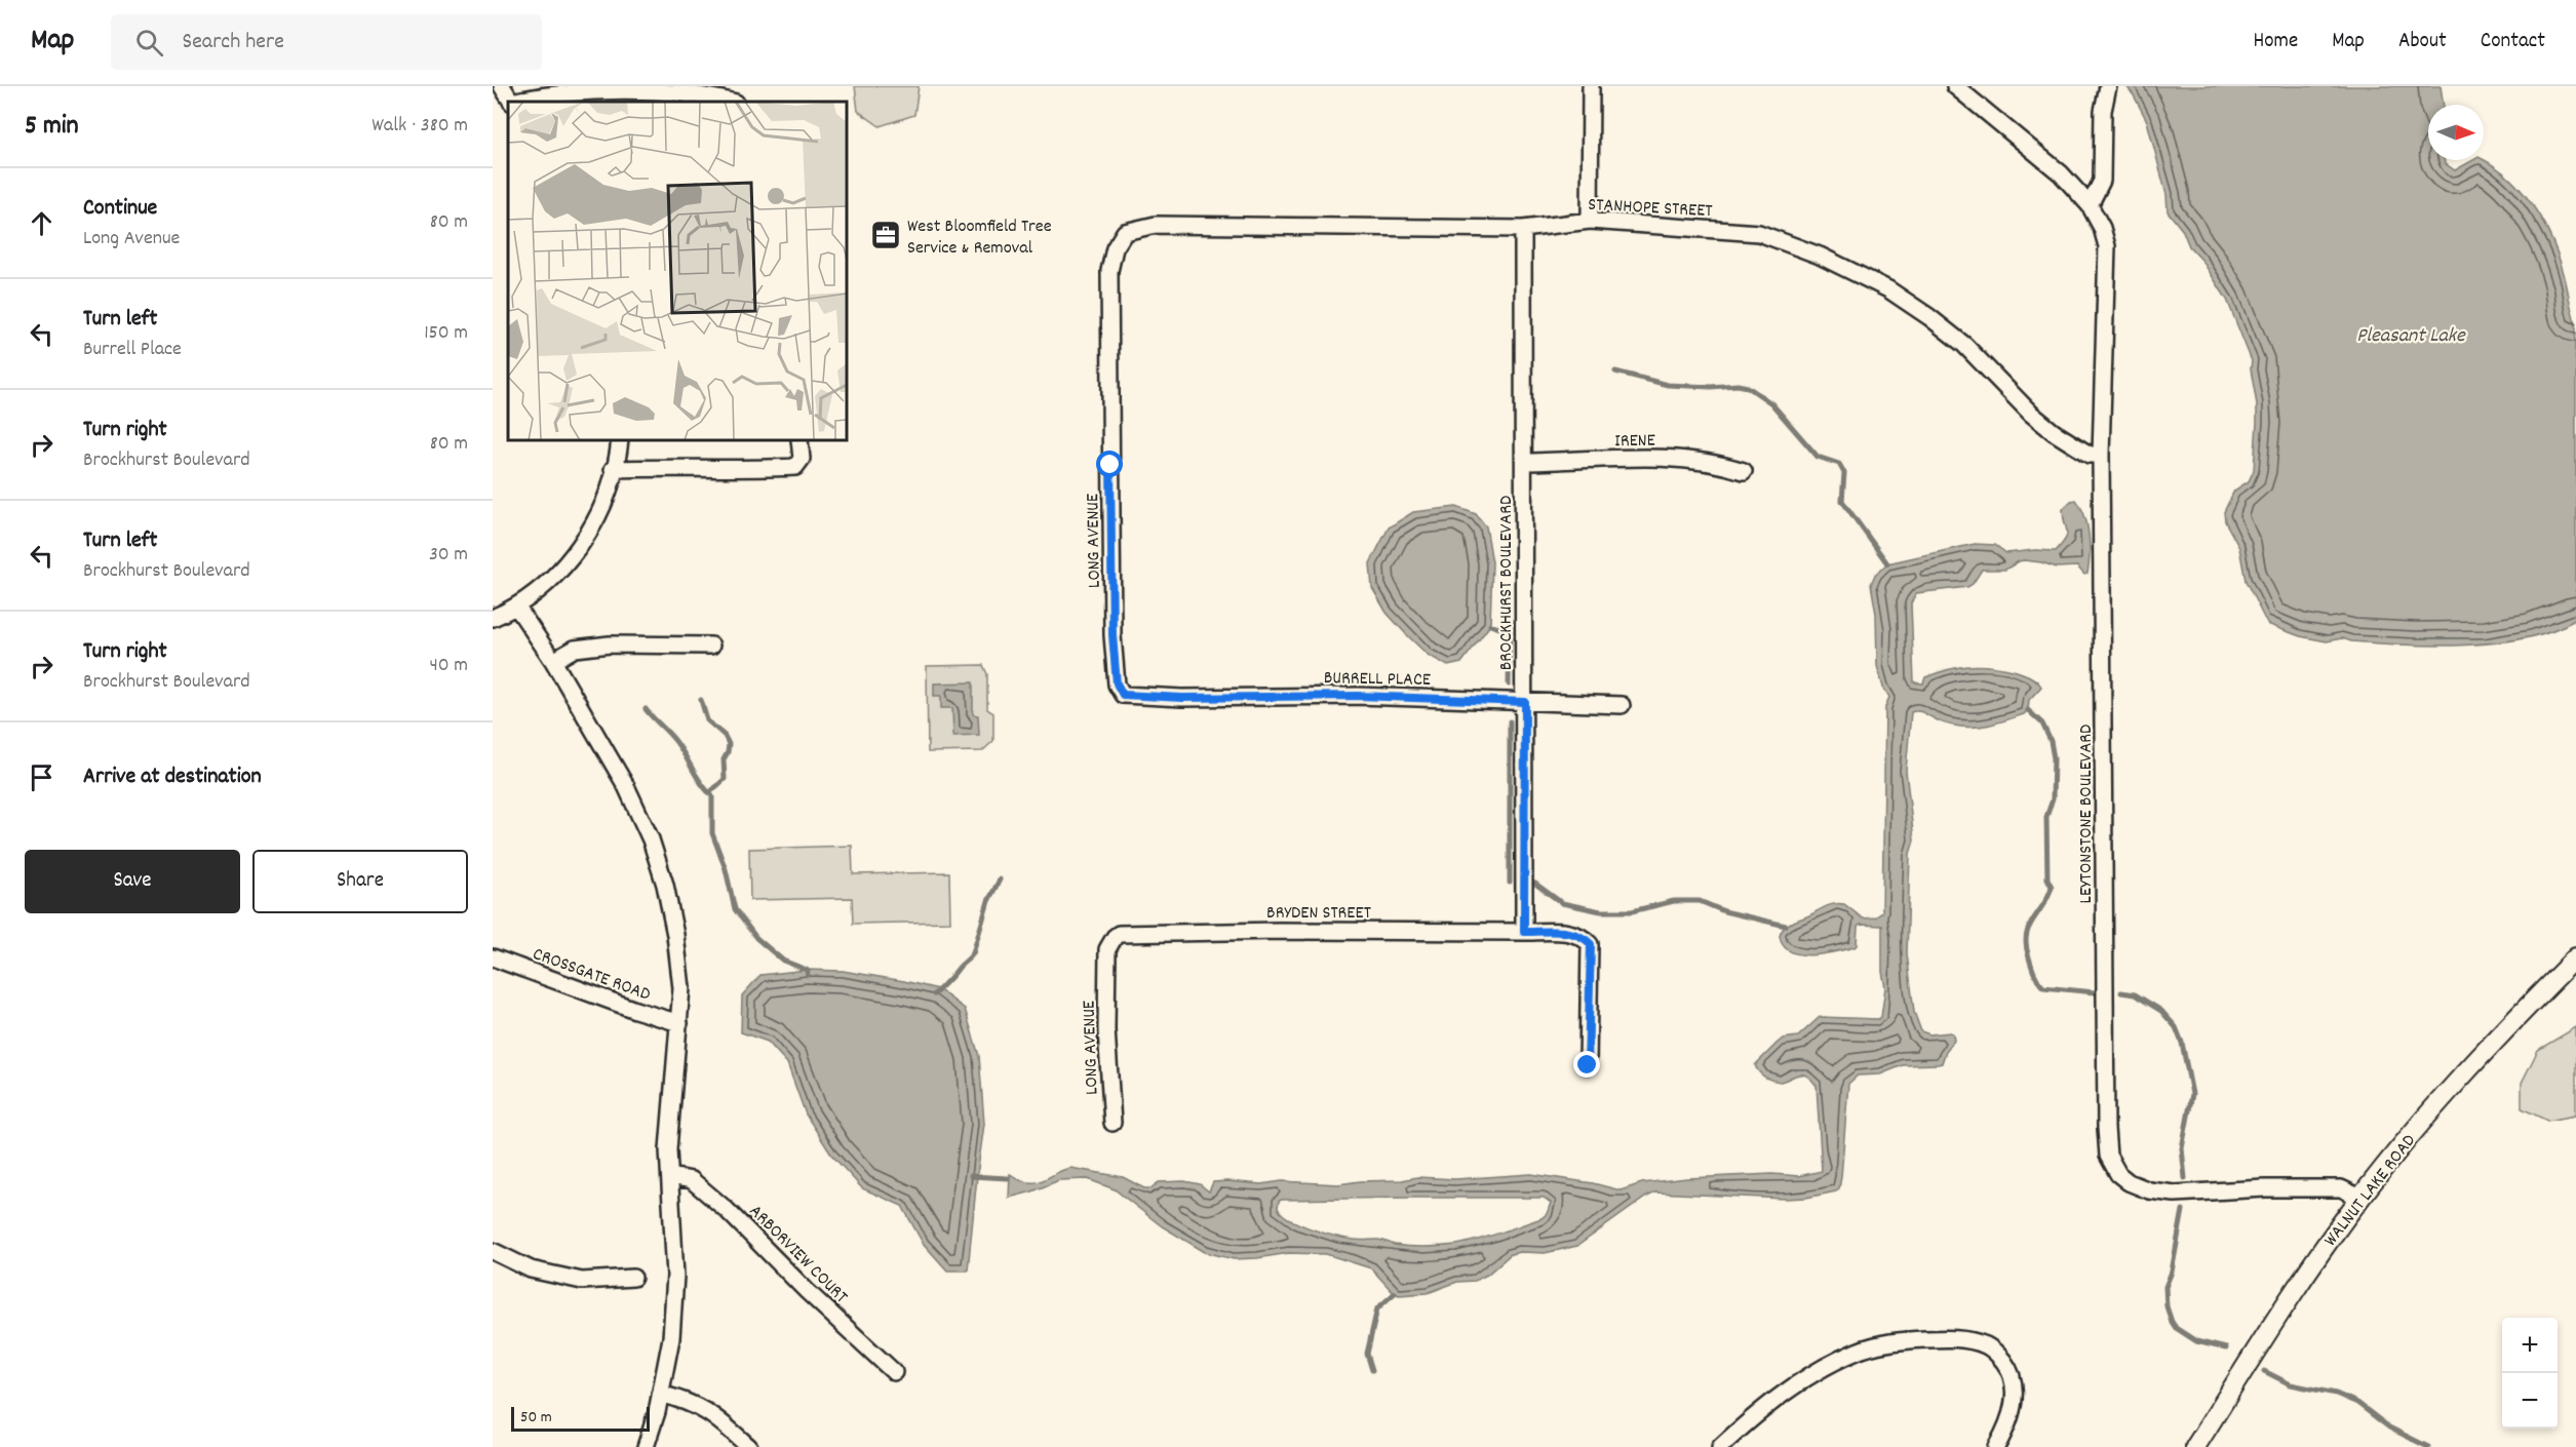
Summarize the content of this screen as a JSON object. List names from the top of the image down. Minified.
{"streets":{"street":["STANHOPE STREET","IRENE","LONG AVENUE","BROCKHURST BOULEVARD","BURRELL PLACE","LEYTONSTONE BOULEVARD","BRYDEN STREET","CROSSGATE ROAD","WALNUT LAKE ROAD","ARBORVIEW COURT"]},"crossings":[["STANHOPE STREET","LONG AVENUE"],["STANHOPE STREET","BROCKHURST BOULEVARD"],["STANHOPE STREET","LEYTONSTONE BOULEVARD"],["IRENE","BROCKHURST BOULEVARD"],["LONG AVENUE","BURRELL PLACE"],["LONG AVENUE","BRYDEN STREET"],["BROCKHURST BOULEVARD","BURRELL PLACE"],["BROCKHURST BOULEVARD","BRYDEN STREET"],["LEYTONSTONE BOULEVARD","WALNUT LAKE ROAD"]],"water":["Pleasant Lake"],"places":{"office":["West Bloomfield Tree Service & Removal"]},"scale_bar":"50 m","north":"right","page":{"header":"Map","search":"Search here","nav":["Home","Map","About","Contact"],"heading":["5 min","Walk · 380 m"],"list":[["Continue","Long Avenue","80 m"],["Turn left","Burrell Place","150 m"],["Turn right","Brockhurst Boulevard","80 m"],["Turn left","Brockhurst Boulevard","30 m"],["Turn right","Brockhurst Boulevard","40 m"],"Arrive at destination"],"buttons":["Save","Share"],"map_buttons":["+","−"],"scale":"50 m"}}
